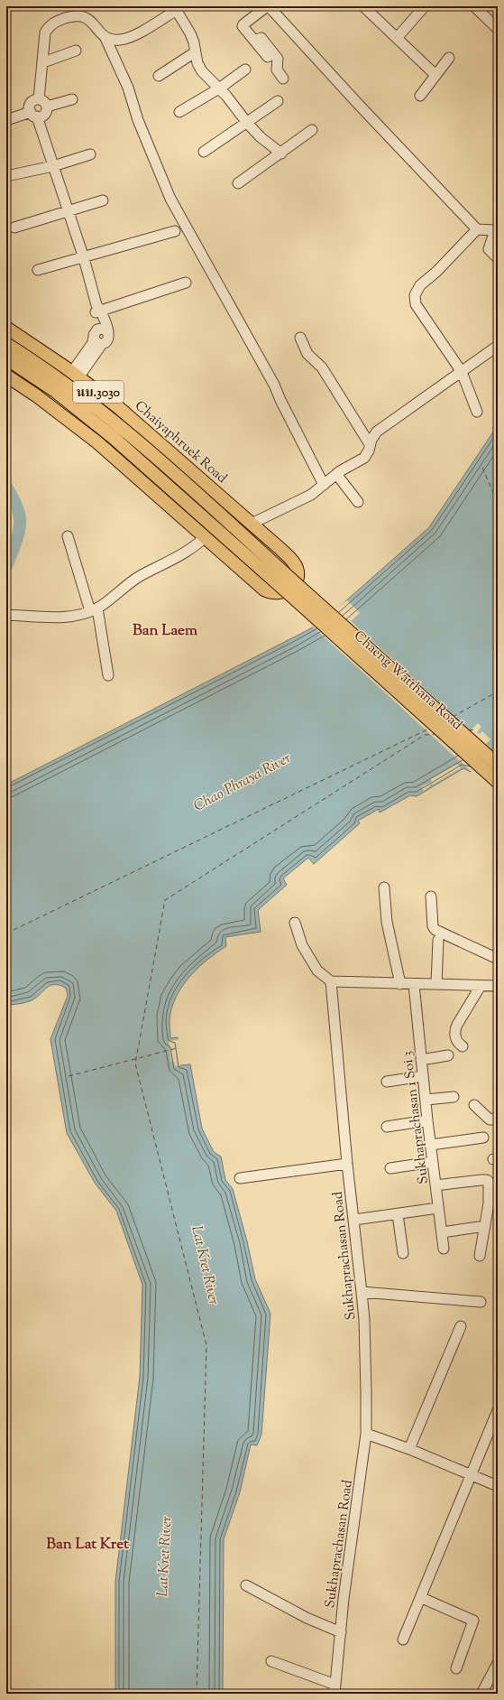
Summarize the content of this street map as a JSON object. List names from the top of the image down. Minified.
{"streets":{"main road":["นบ.3030","Chaiyaphruek Road","Chaeng Watthana Road"],"street":["Sukhaprachasan 1 Soi 3","Sukhaprachasan Road"]},"districts":["Ban Laem","Ban Lat Kret"],"water":["Chao Phraya River","Lat Kret River"]}
